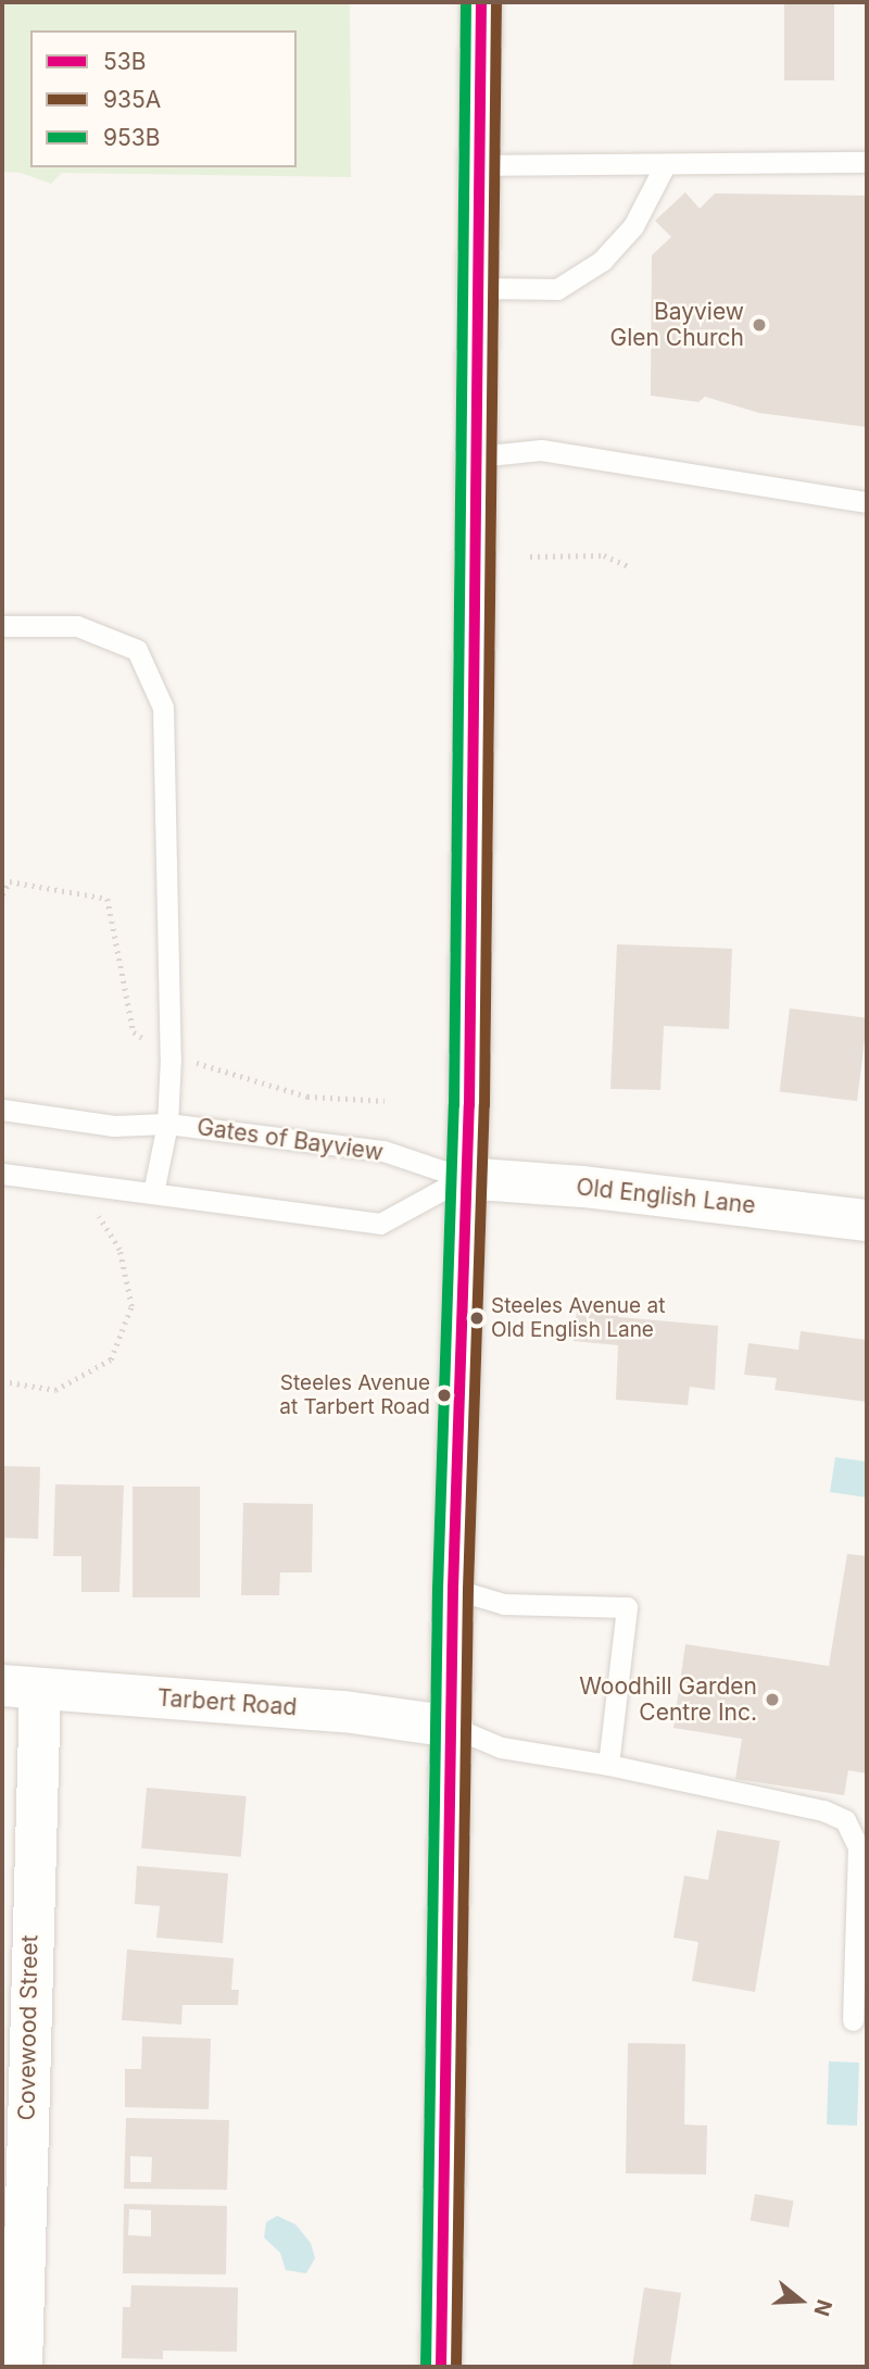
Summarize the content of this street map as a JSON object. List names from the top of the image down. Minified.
{"streets":{"main road":["Old English Lane","Tarbert Road","Covewood Street"],"lane":["Gates of Bayview"]},"crossings":[["Gates of Bayview","Old English Lane"],["Tarbert Road","Covewood Street"]],"places":["Bayview Glen Church","Steeles Avenue at Old English Lane","Steeles Avenue at Tarbert Road","Woodhill Garden Centre Inc."],"lines":["transit line 53B","transit line 935A","transit line 953B"],"legend":["53B","935A","953B"],"north":"right"}
